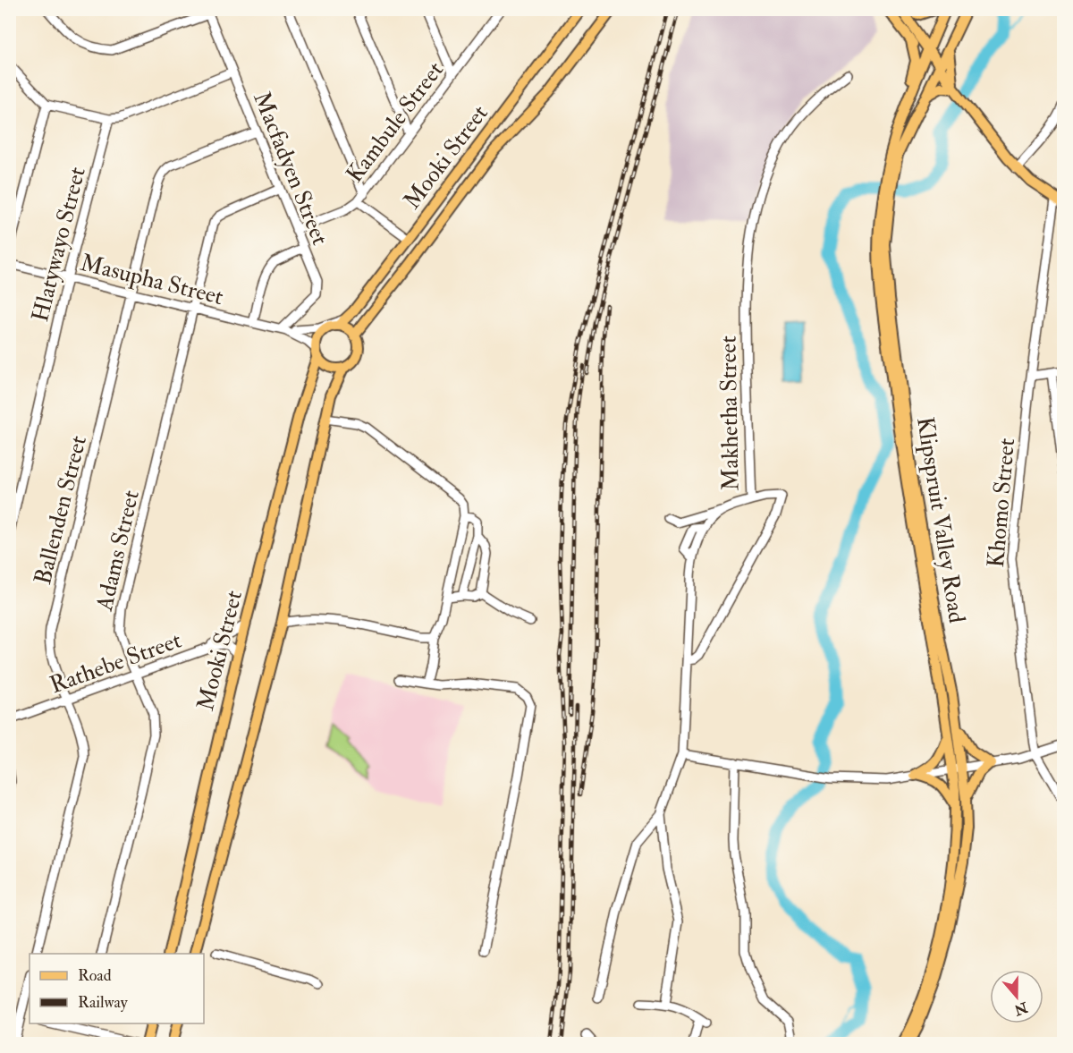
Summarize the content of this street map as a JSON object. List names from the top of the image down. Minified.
{"streets":{"main road":["Mooki Street","Klipspruit Valley Road"],"street":["Kambule Street","Macfadyen Street","Hlatywayo Street","Masupha Street","Makhetha Street","Khomo Street","Ballenden Street","Adams Street","Rathebe Street"]},"crossings":[["Kambule Street","Macfadyen Street"],["Mooki Street","Masupha Street"],["Mooki Street","Rathebe Street"],["Macfadyen Street","Masupha Street"],["Macfadyen Street","Ballenden Street"],["Macfadyen Street","Adams Street"],["Hlatywayo Street","Masupha Street"],["Masupha Street","Ballenden Street"],["Masupha Street","Adams Street"],["Ballenden Street","Rathebe Street"],["Adams Street","Rathebe Street"]],"legend":["Road","Railway"],"north":"bottom"}
